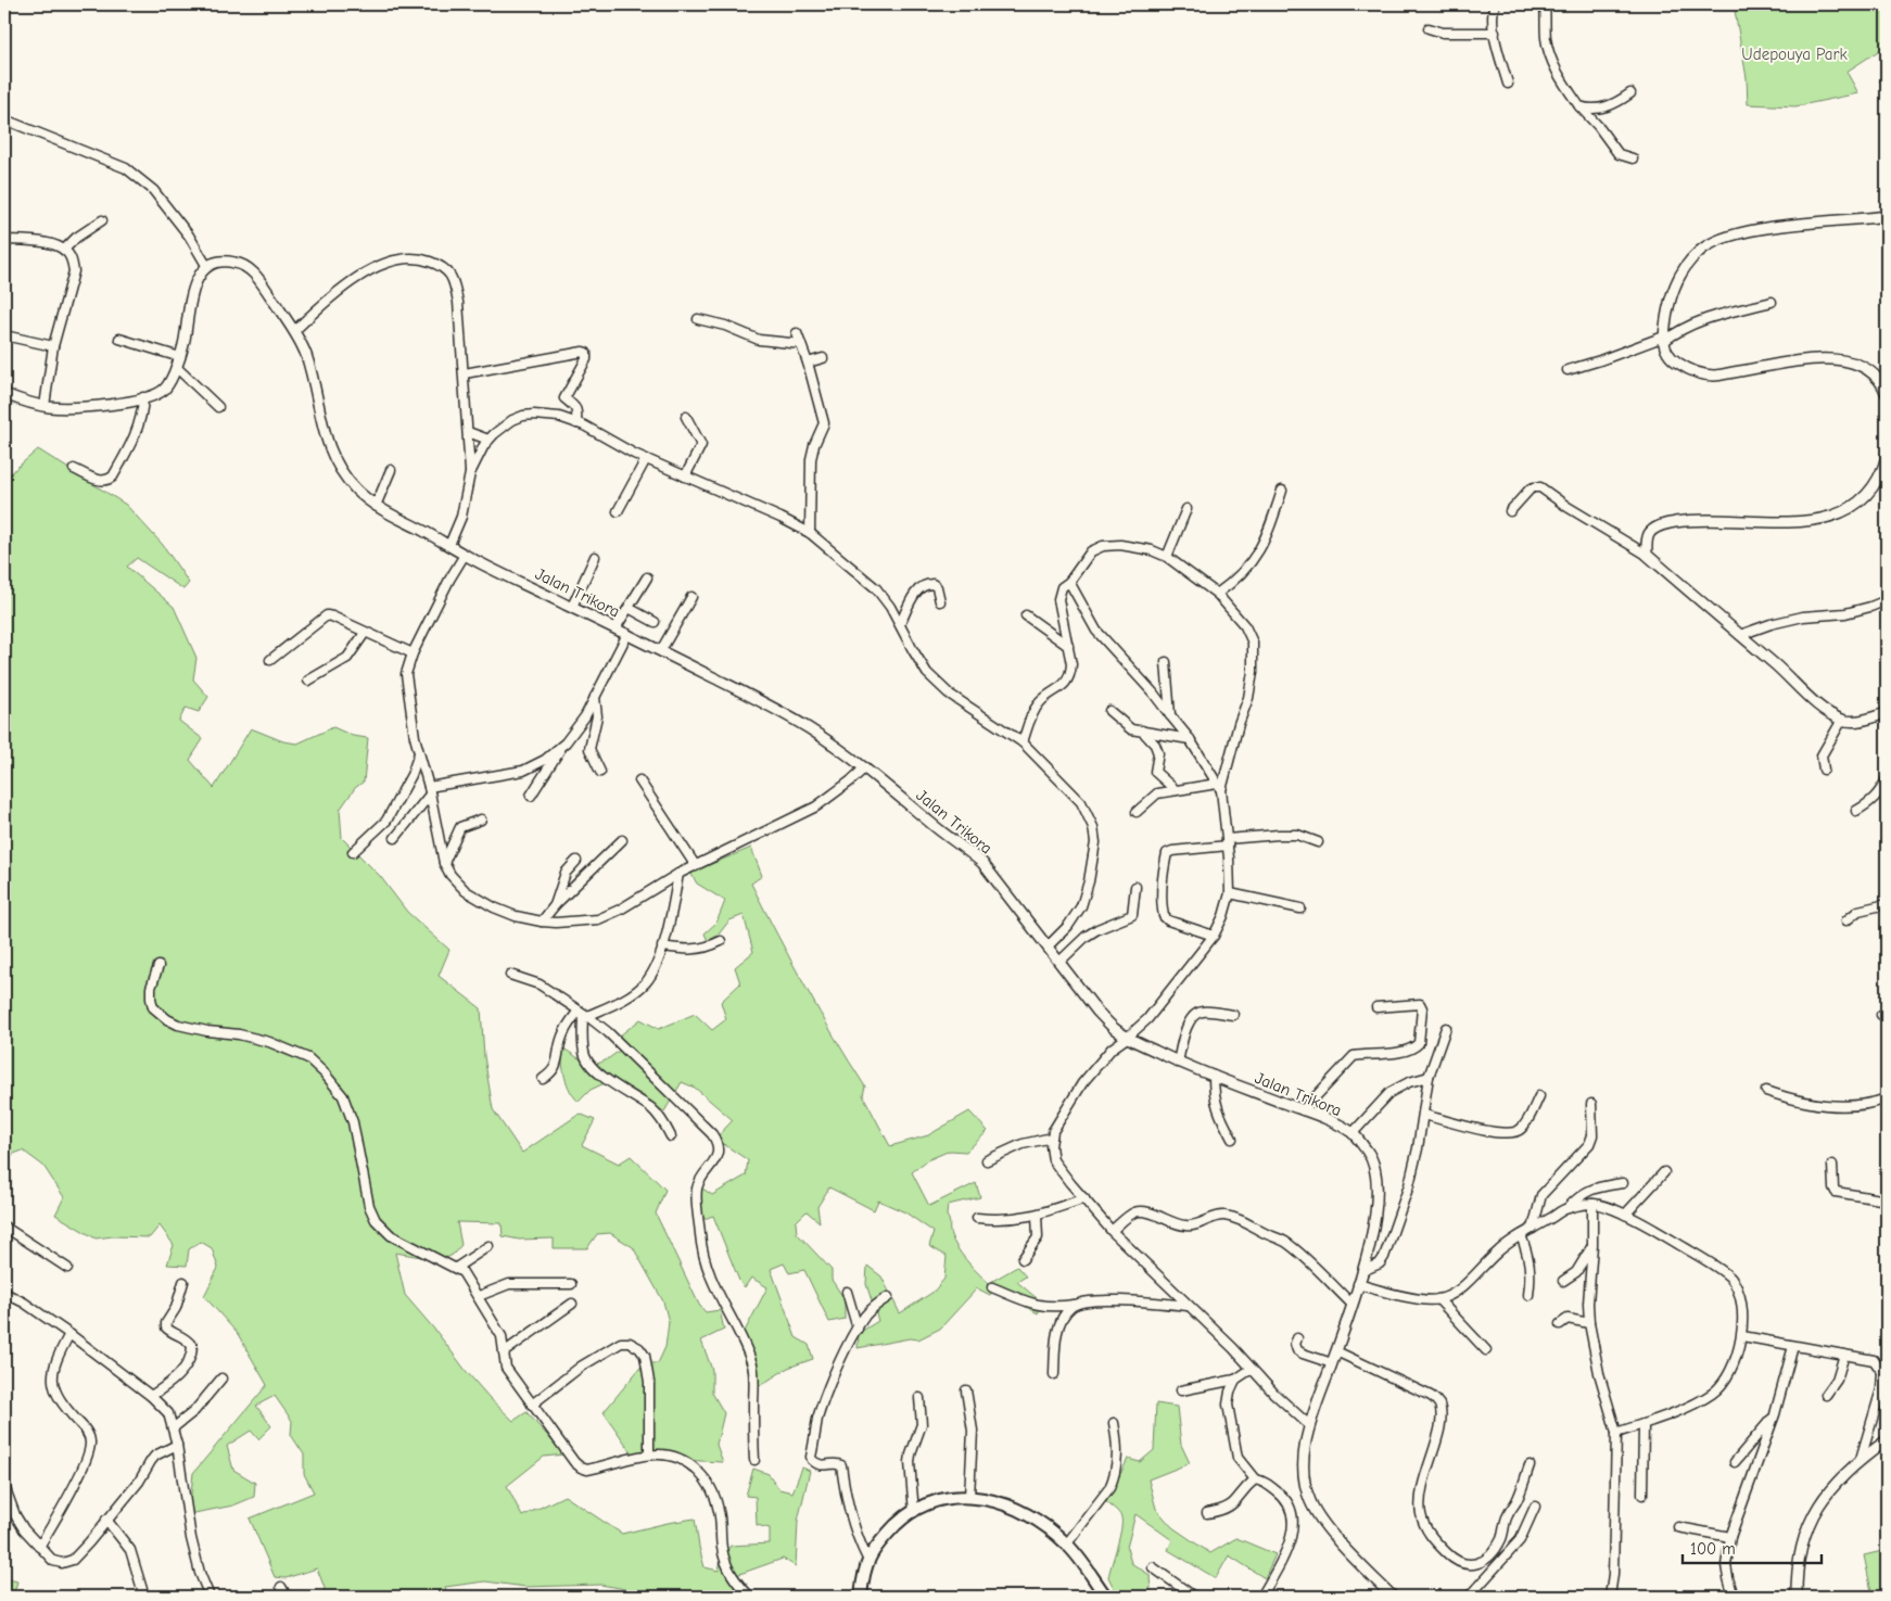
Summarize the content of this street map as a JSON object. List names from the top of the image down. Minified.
{"streets":{"street":["Jalan Trikora"]},"parks":["Udepouya Park"],"scale_bar":"100 m"}
